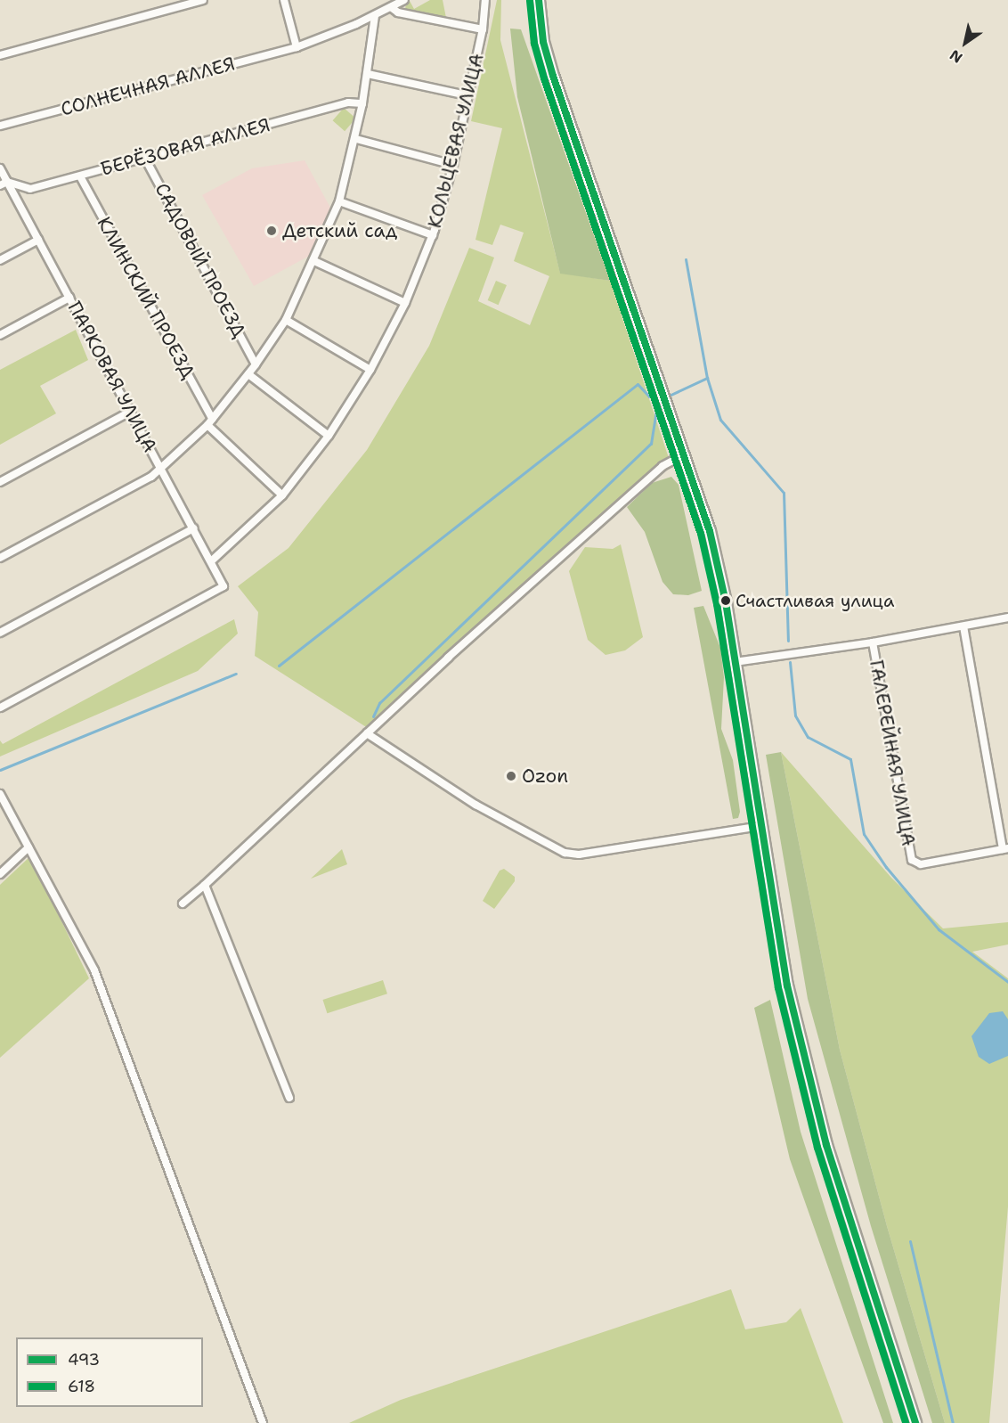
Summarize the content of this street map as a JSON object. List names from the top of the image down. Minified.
{"streets":{"street":["СОЛНЕЧНАЯ АЛЛЕЯ","КОЛЬЦЕВАЯ УЛИЦА","БЕРЁЗОВАЯ АЛЛЕЯ","САДОВЫЙ ПРОЕЗД","КЛИНСКИЙ ПРОЕЗД","ПАРКОВАЯ УЛИЦА","ГАЛЕРЕЙНАЯ УЛИЦА"]},"crossings":[["КОЛЬЦЕВАЯ УЛИЦА","КЛИНСКИЙ ПРОЕЗД"],["КОЛЬЦЕВАЯ УЛИЦА","ПАРКОВАЯ УЛИЦА"],["БЕРЁЗОВАЯ АЛЛЕЯ","САДОВЫЙ ПРОЕЗД"],["БЕРЁЗОВАЯ АЛЛЕЯ","КЛИНСКИЙ ПРОЕЗД"],["БЕРЁЗОВАЯ АЛЛЕЯ","ПАРКОВАЯ УЛИЦА"]],"places":["Детский сад","Счастливая улица","Ozon"],"lines":["transit line 493","transit line 618"],"legend":["493","618"],"north":"bottom left"}
